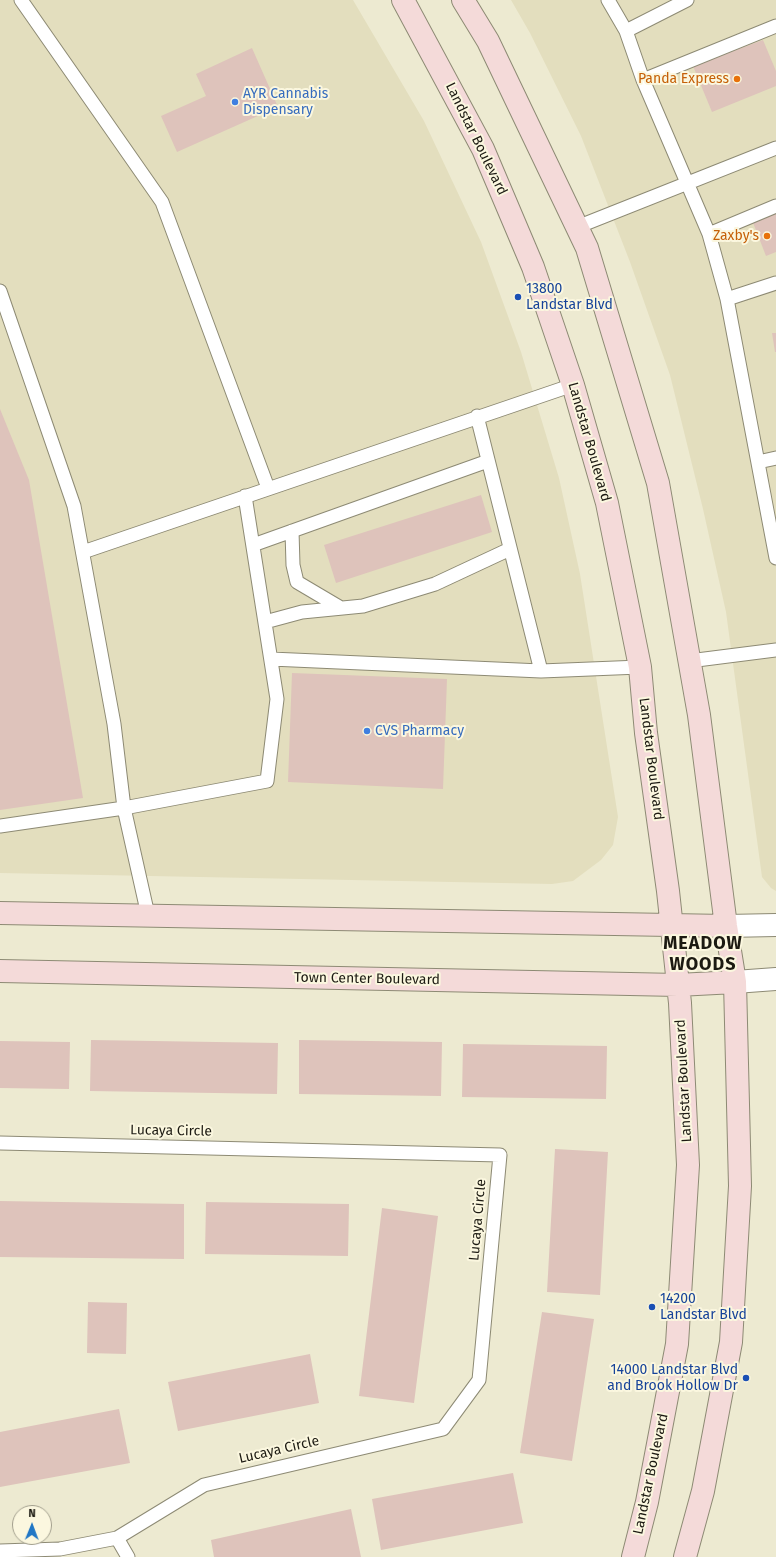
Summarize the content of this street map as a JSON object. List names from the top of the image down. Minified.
{"streets":{"main road":["Landstar Boulevard","Town Center Boulevard"],"lane":["Lucaya Circle"]},"crossings":[["Landstar Boulevard","Town Center Boulevard"]],"districts":["MEADOW WOODS"],"places":["Panda Express","AYR Cannabis Dispensary","Zaxby's","13800 Landstar Blvd","CVS Pharmacy","14200 Landstar Blvd","14000 Landstar Blvd and Brook Hollow Dr"],"north":"top"}
